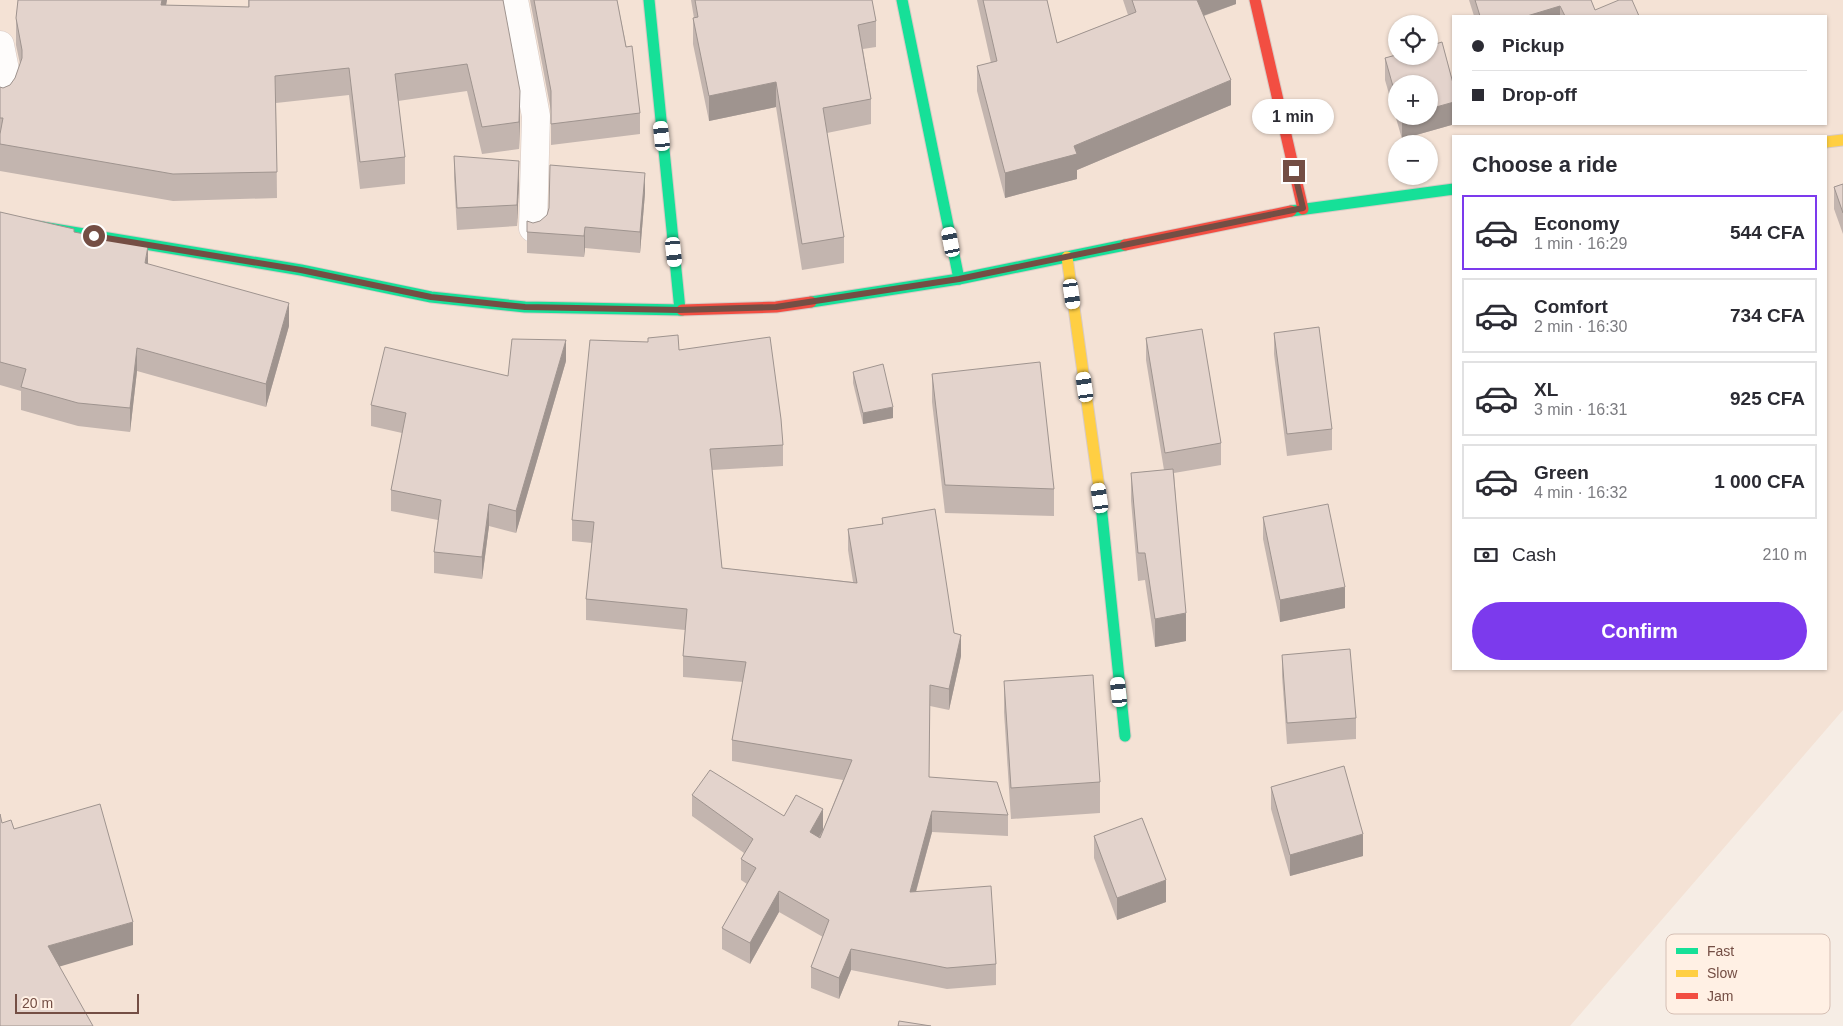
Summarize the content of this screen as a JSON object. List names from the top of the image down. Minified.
{"legend":["Fast","Slow","Jam"],"scale_bar":"20 m","page":{"map_buttons":["+","−"],"banner":["Pickup","Drop-off"],"bubble":"1 min","heading":"Choose a ride","list":[{"name":"Economy","note":"1 min · 16:29","value":"544 CFA"},{"name":"Comfort","note":"2 min · 16:30","value":"734 CFA"},{"name":"XL","note":"3 min · 16:31","value":"925 CFA"},{"name":"Green","note":"4 min · 16:32","value":"1 000 CFA"}],"pay":["Cash","210 m"],"buttons":"Confirm","scale":"20 m"}}
